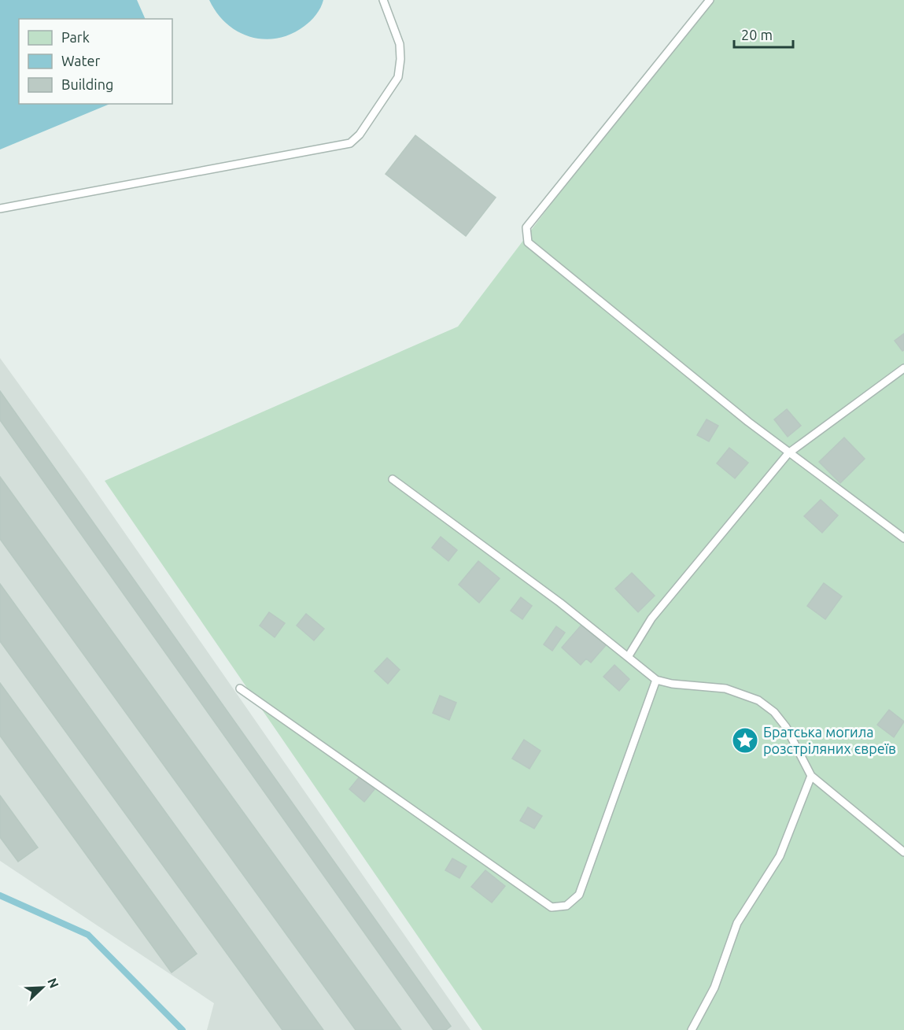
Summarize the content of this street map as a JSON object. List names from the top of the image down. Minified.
{"places":{"place":["Братська могила розстріляних євреїв"]},"legend":["Park","Water","Building"],"scale_bar":"20 m","north":"top right"}
